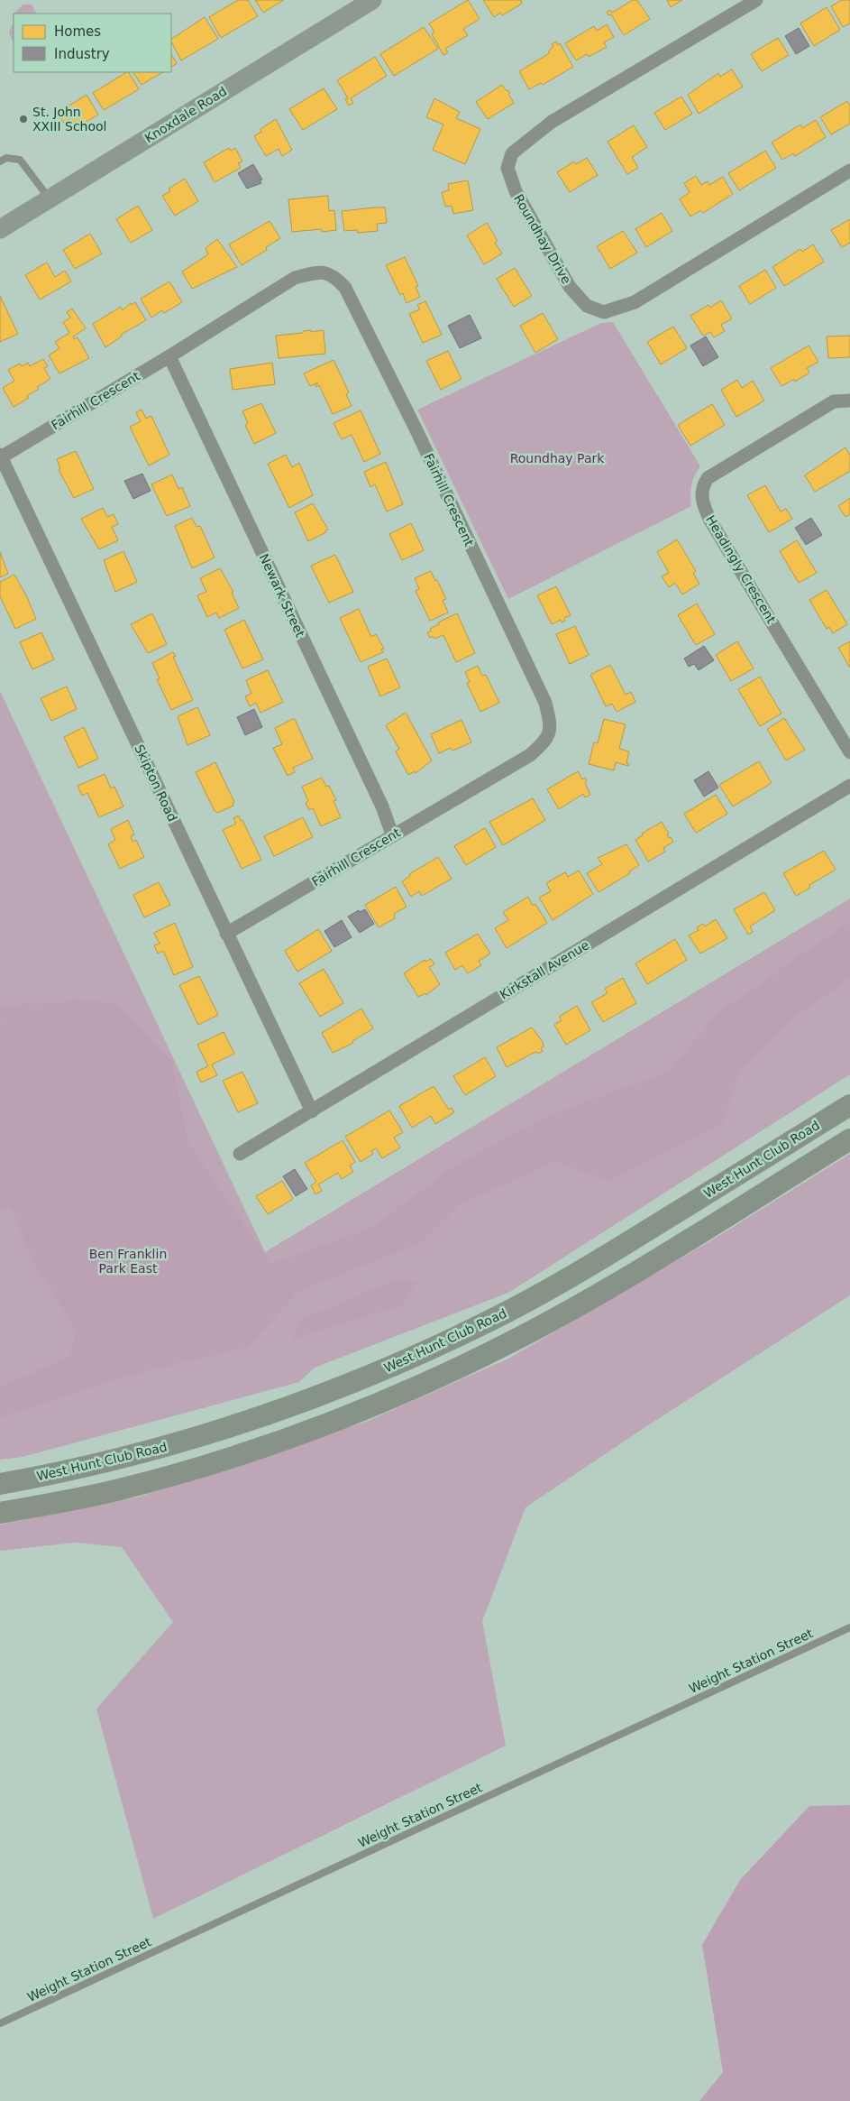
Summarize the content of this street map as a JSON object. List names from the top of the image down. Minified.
{"streets":{"main road":["West Hunt Club Road"],"street":["Knoxdale Road","Roundhay Drive","Fairhill Crescent","Headingly Crescent","Newark Street","Skipton Road","Kirkstall Avenue"],"lane":["Weight Station Street"]},"crossings":[["Fairhill Crescent","Newark Street"],["Fairhill Crescent","Skipton Road"],["Skipton Road","Kirkstall Avenue"]],"parks":["Roundhay Park","Ben Franklin Park East"],"places":["St. John XXIII School"],"legend":["Homes","Industry"]}
